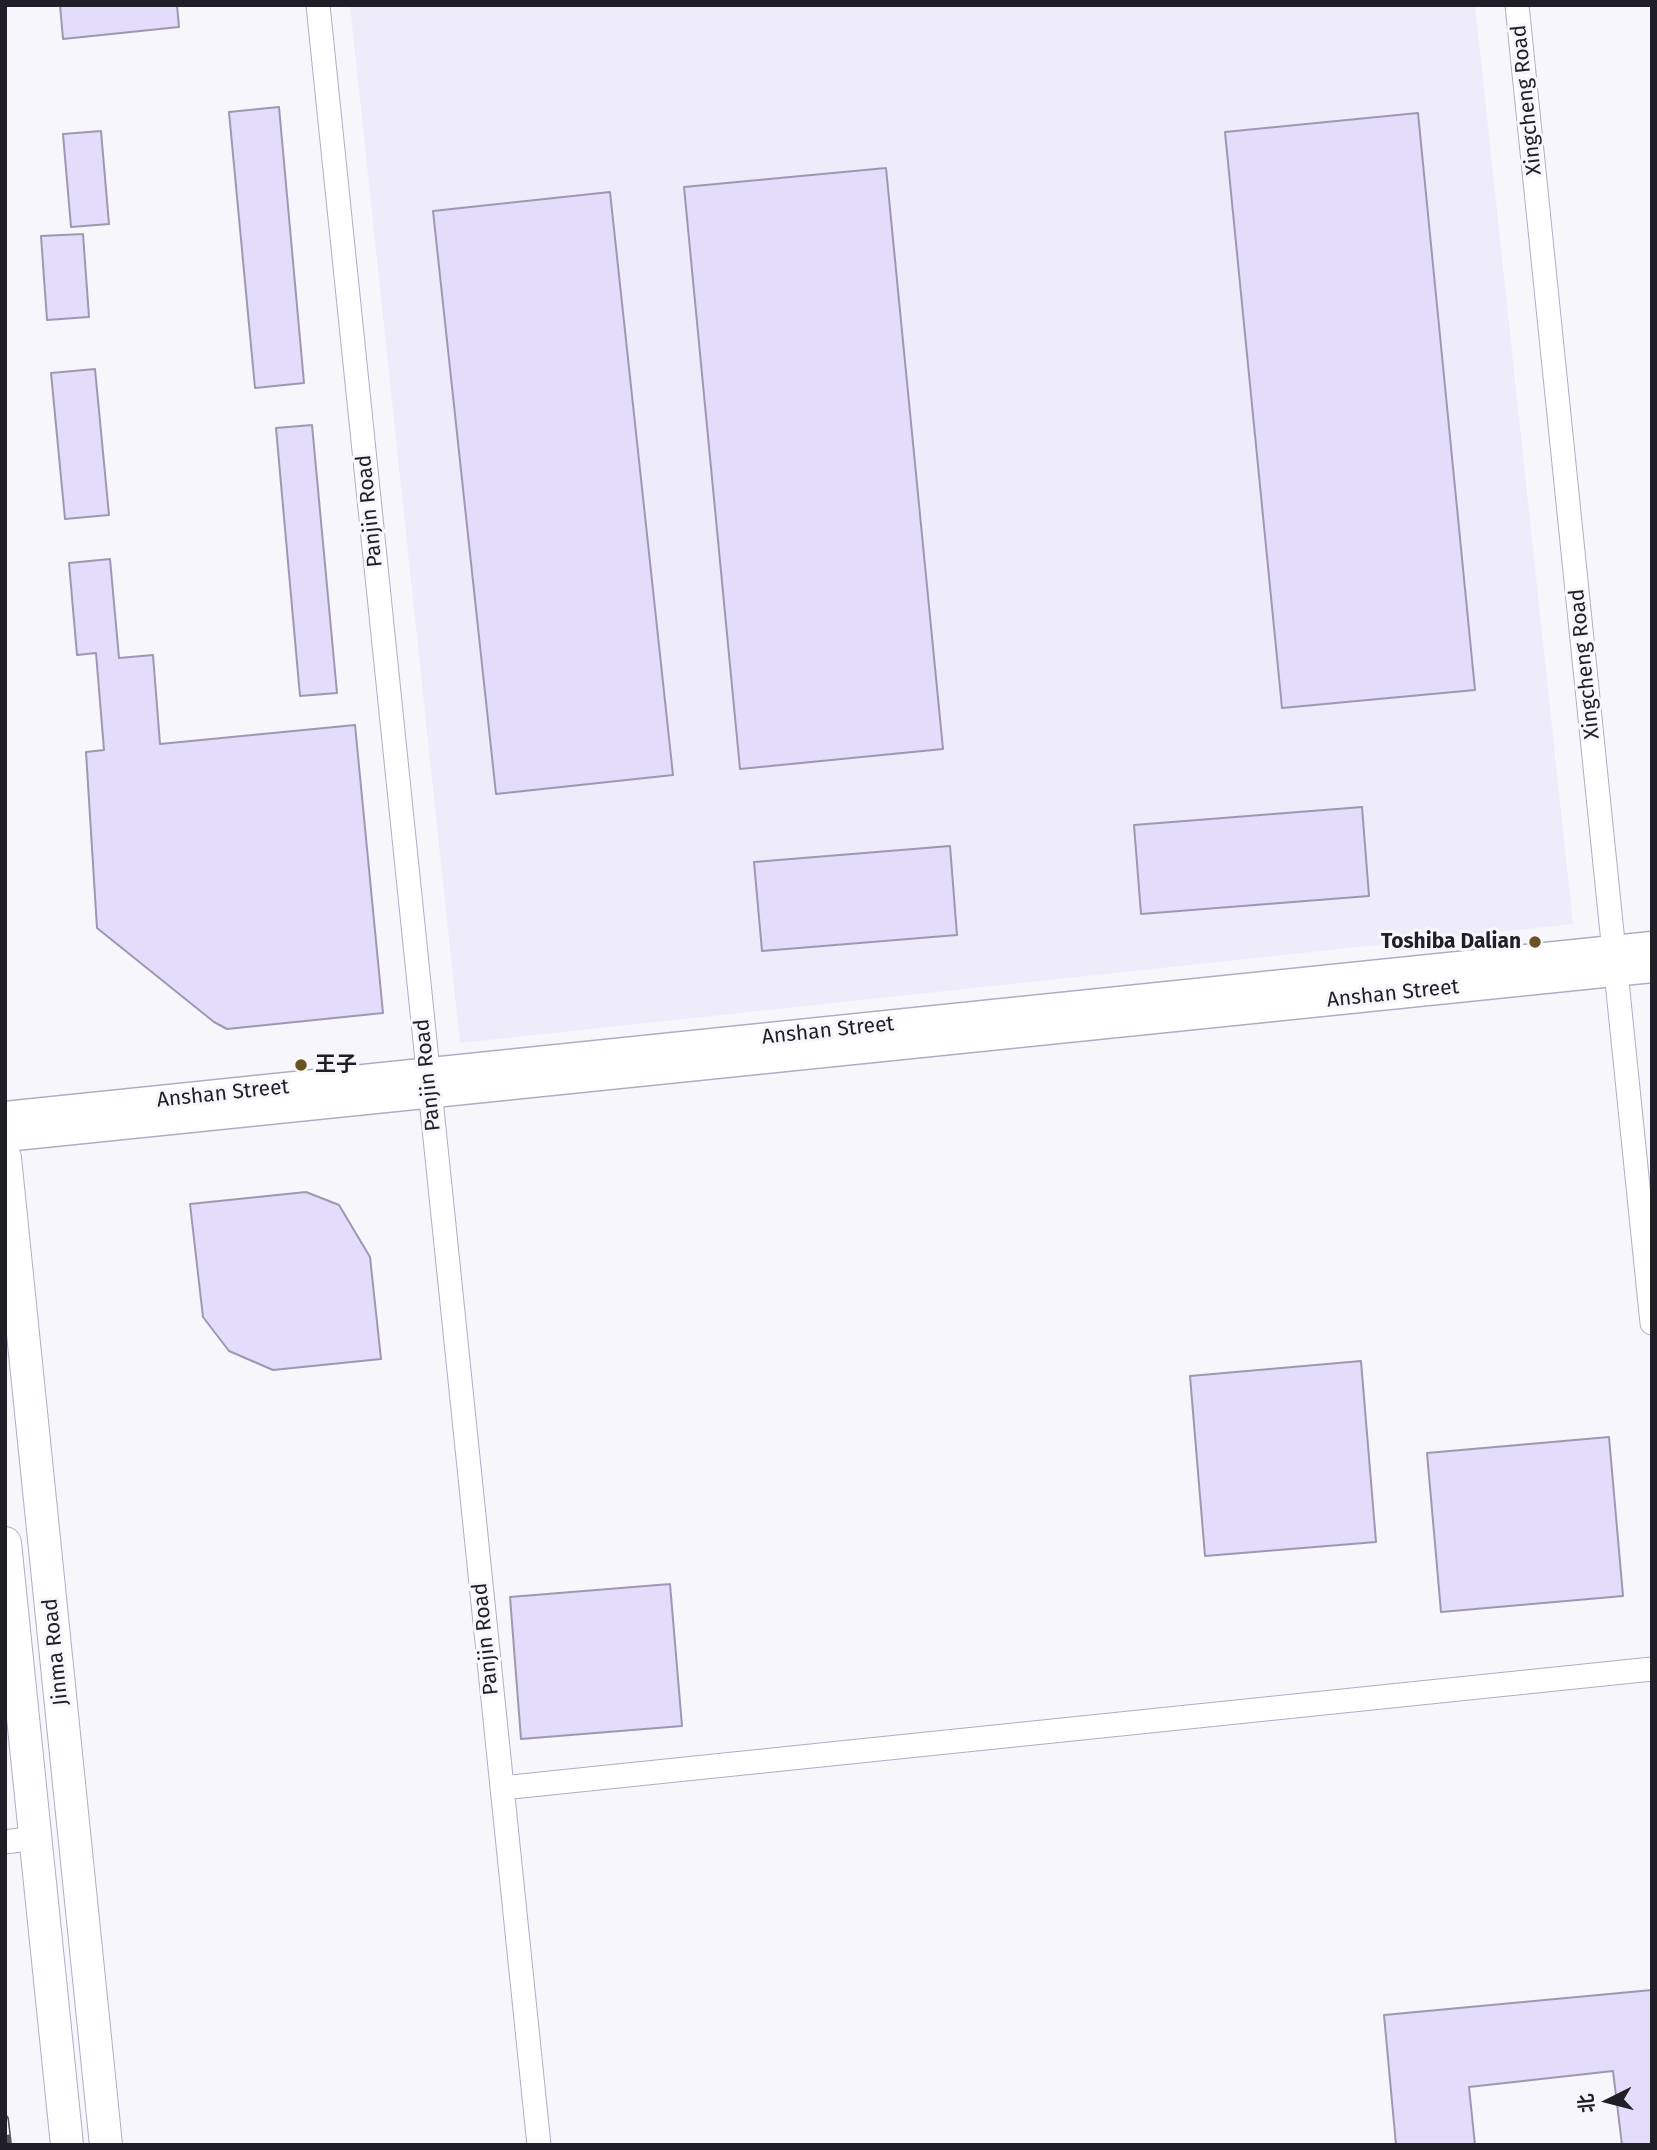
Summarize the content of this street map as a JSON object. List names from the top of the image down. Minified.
{"streets":{"main road":["Jinma Road"],"street":["Xingcheng Road","Panjin Road","Anshan Street"]},"crossings":[["Xingcheng Road","Anshan Street"],["Panjin Road","Anshan Street"]],"places":["Toshiba Dalian","王子"],"north":"left"}
